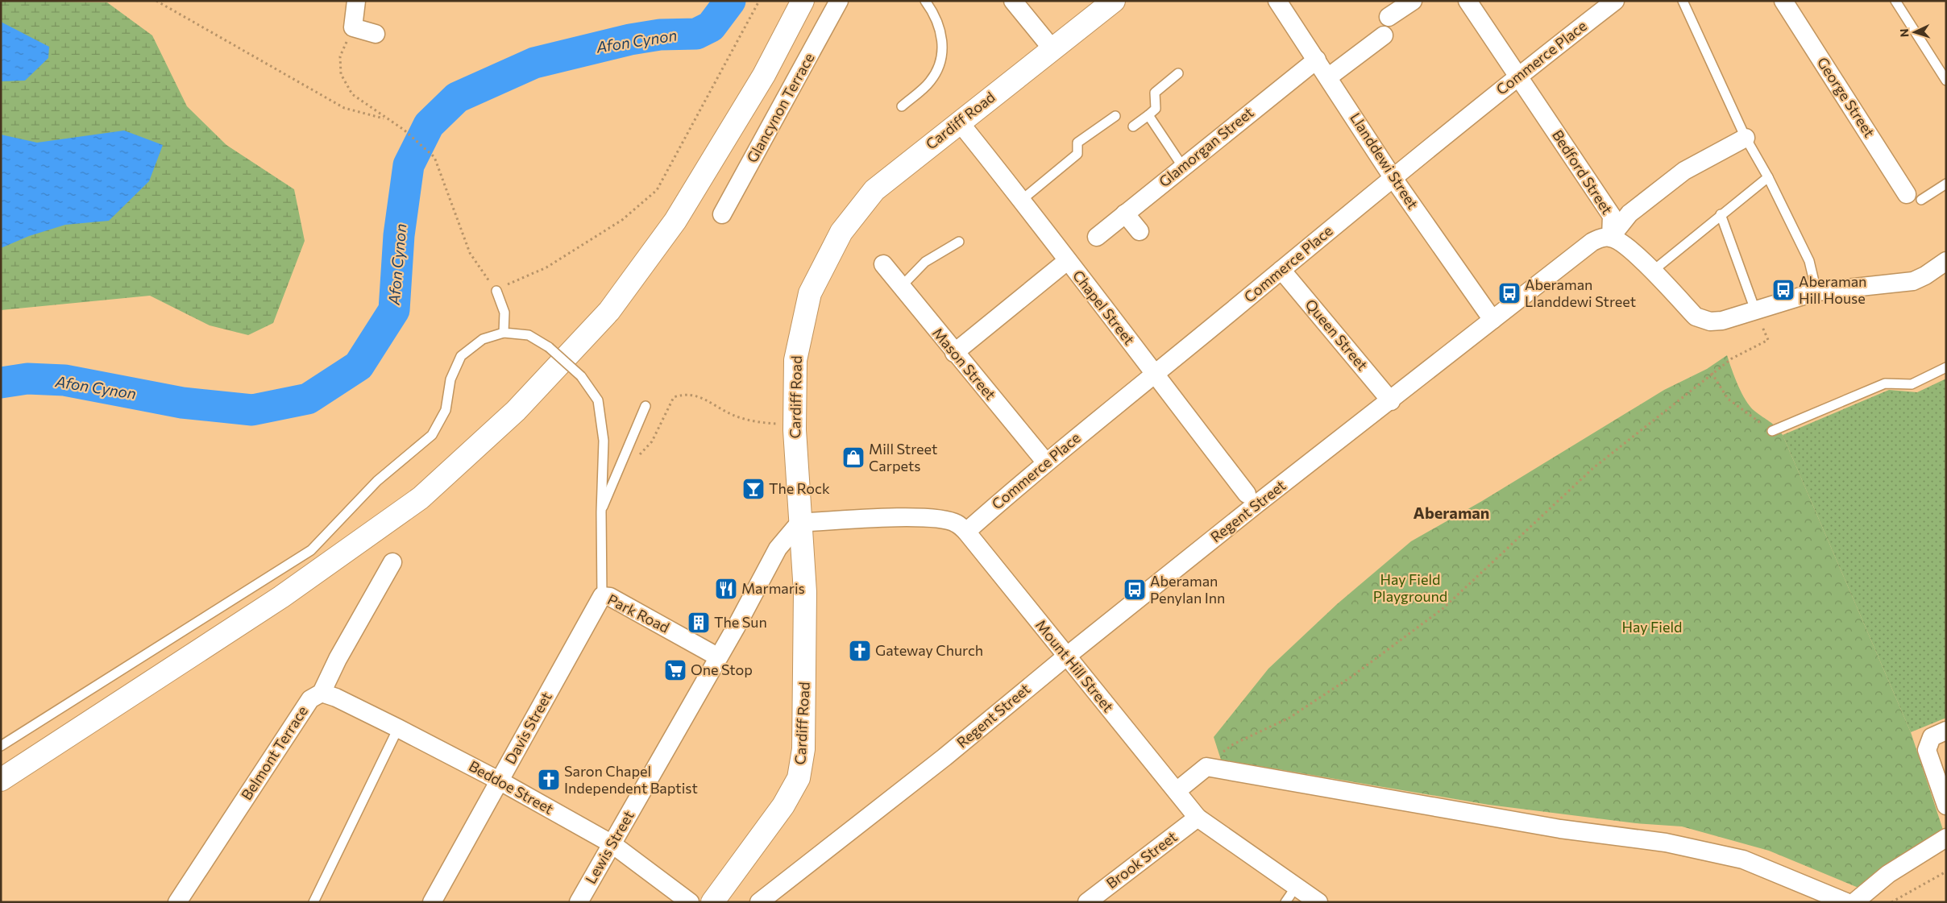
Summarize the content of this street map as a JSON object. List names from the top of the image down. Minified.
{"streets":{"main road":["Cardiff Road"],"street":["Commerce Place","George Street","Glancynon Terrace","Glamorgan Street","Llanddewi Street","Bedford Street","Chapel Street","Queen Street","Mason Street","Regent Street","Park Road","Mount Hill Street","Davis Street","Belmont Terrace","Beddoe Street","Lewis Street","Brook Street"]},"crossings":[["Commerce Place","Llanddewi Street"],["Commerce Place","Bedford Street"],["Commerce Place","Chapel Street"],["Commerce Place","Queen Street"],["Commerce Place","Mason Street"],["Commerce Place","Mount Hill Street"],["Cardiff Road","Chapel Street"],["Cardiff Road","Mount Hill Street"],["Cardiff Road","Lewis Street"],["Glamorgan Street","Llanddewi Street"],["Llanddewi Street","Regent Street"],["Bedford Street","Regent Street"],["Queen Street","Regent Street"],["Regent Street","Mount Hill Street"],["Park Road","Davis Street"],["Park Road","Lewis Street"],["Mount Hill Street","Lewis Street"],["Mount Hill Street","Brook Street"],["Davis Street","Beddoe Street"],["Belmont Terrace","Beddoe Street"],["Beddoe Street","Lewis Street"]],"districts":["Aberaman"],"water":["Afon Cynon"],"parks":["Hay Field Playground","Hay Field"],"places":{"bus stop":["Aberaman Hill House","Aberaman Llanddewi Street","Aberaman Penylan Inn"],"shop":["Mill Street Carpets"],"bar":["The Rock"],"restaurant":["Marmaris"],"building":["The Sun"],"church":["Gateway Church","Saron Chapel Independent Baptist"],"supermarket":["One Stop"]},"north":"left"}
